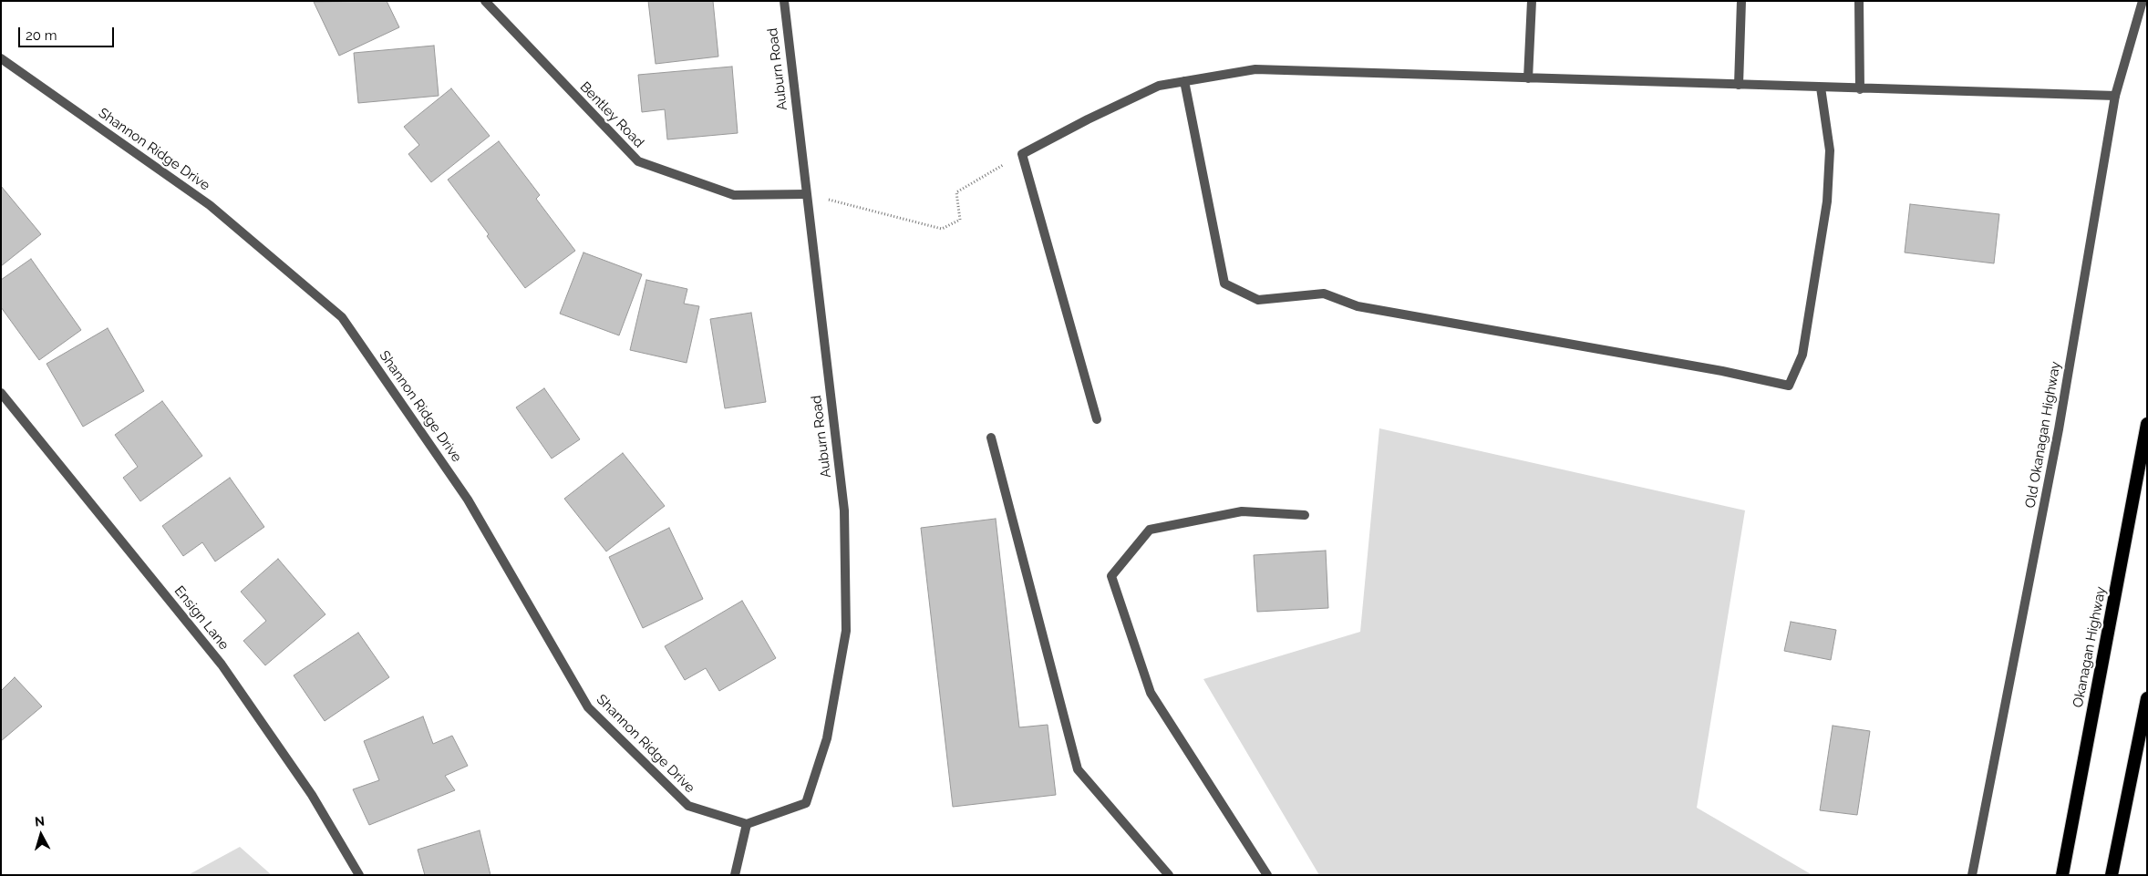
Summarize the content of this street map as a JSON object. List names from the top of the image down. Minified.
{"streets":{"highway":["Okanagan Highway"],"street":["Auburn Road","Bentley Road","Shannon Ridge Drive","Old Okanagan Highway","Ensign Lane"]},"crossings":[["Auburn Road","Bentley Road"],["Auburn Road","Shannon Ridge Drive"]],"scale_bar":"20 m","north":"top"}
